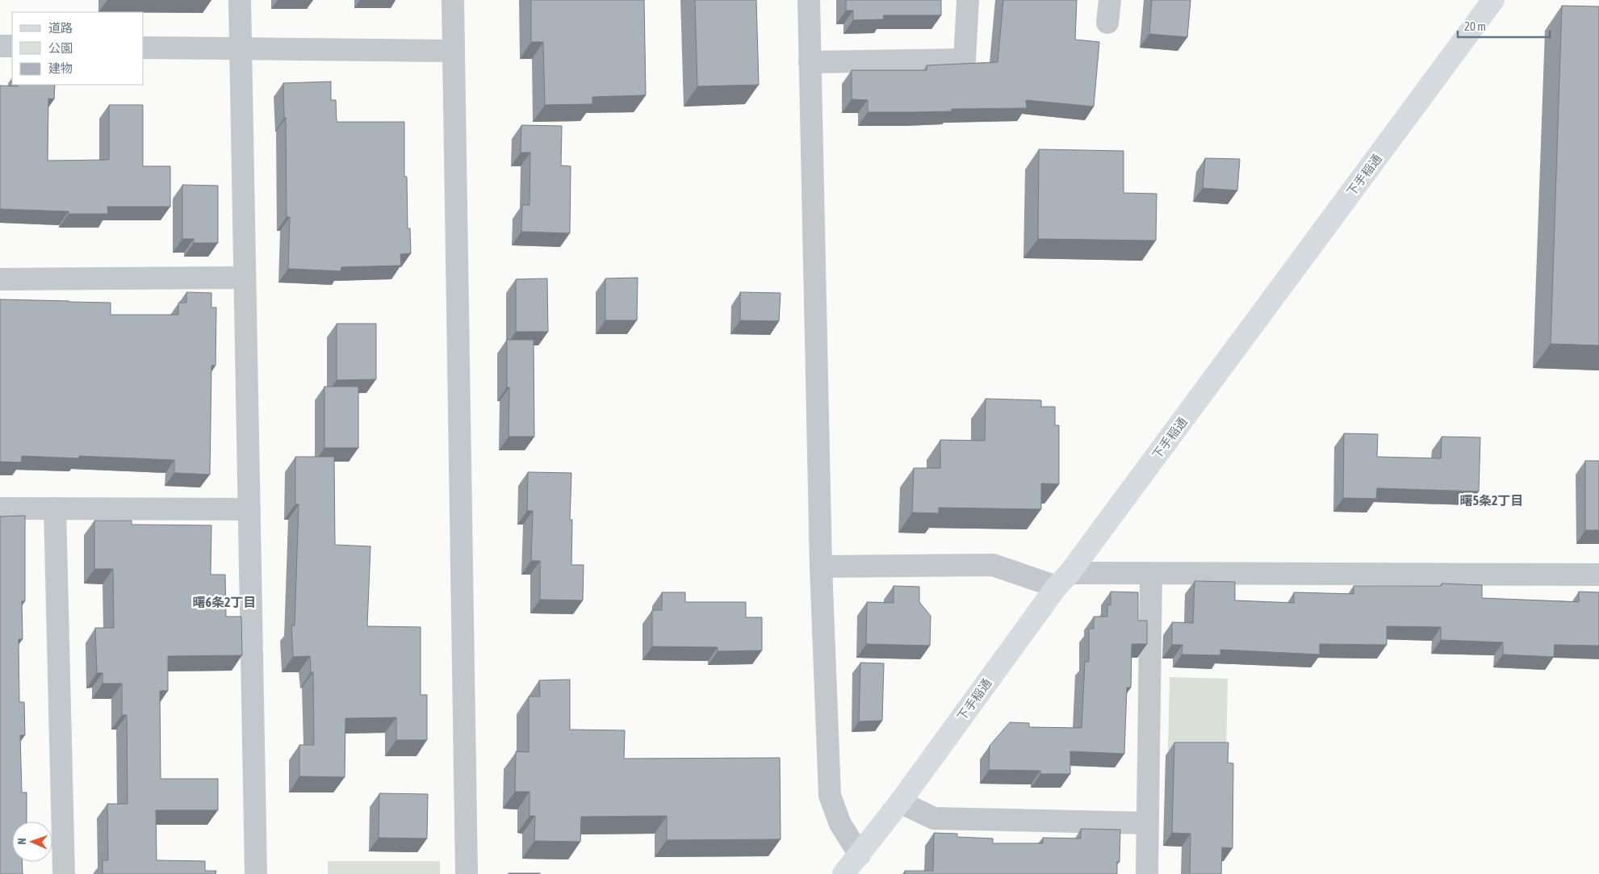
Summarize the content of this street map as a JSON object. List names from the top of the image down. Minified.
{"streets":{"street":["下手稲通"]},"districts":["曙5条2丁目","曙6条2丁目"],"legend":["道路","公園","建物"],"scale_bar":"20 m","north":"left"}
